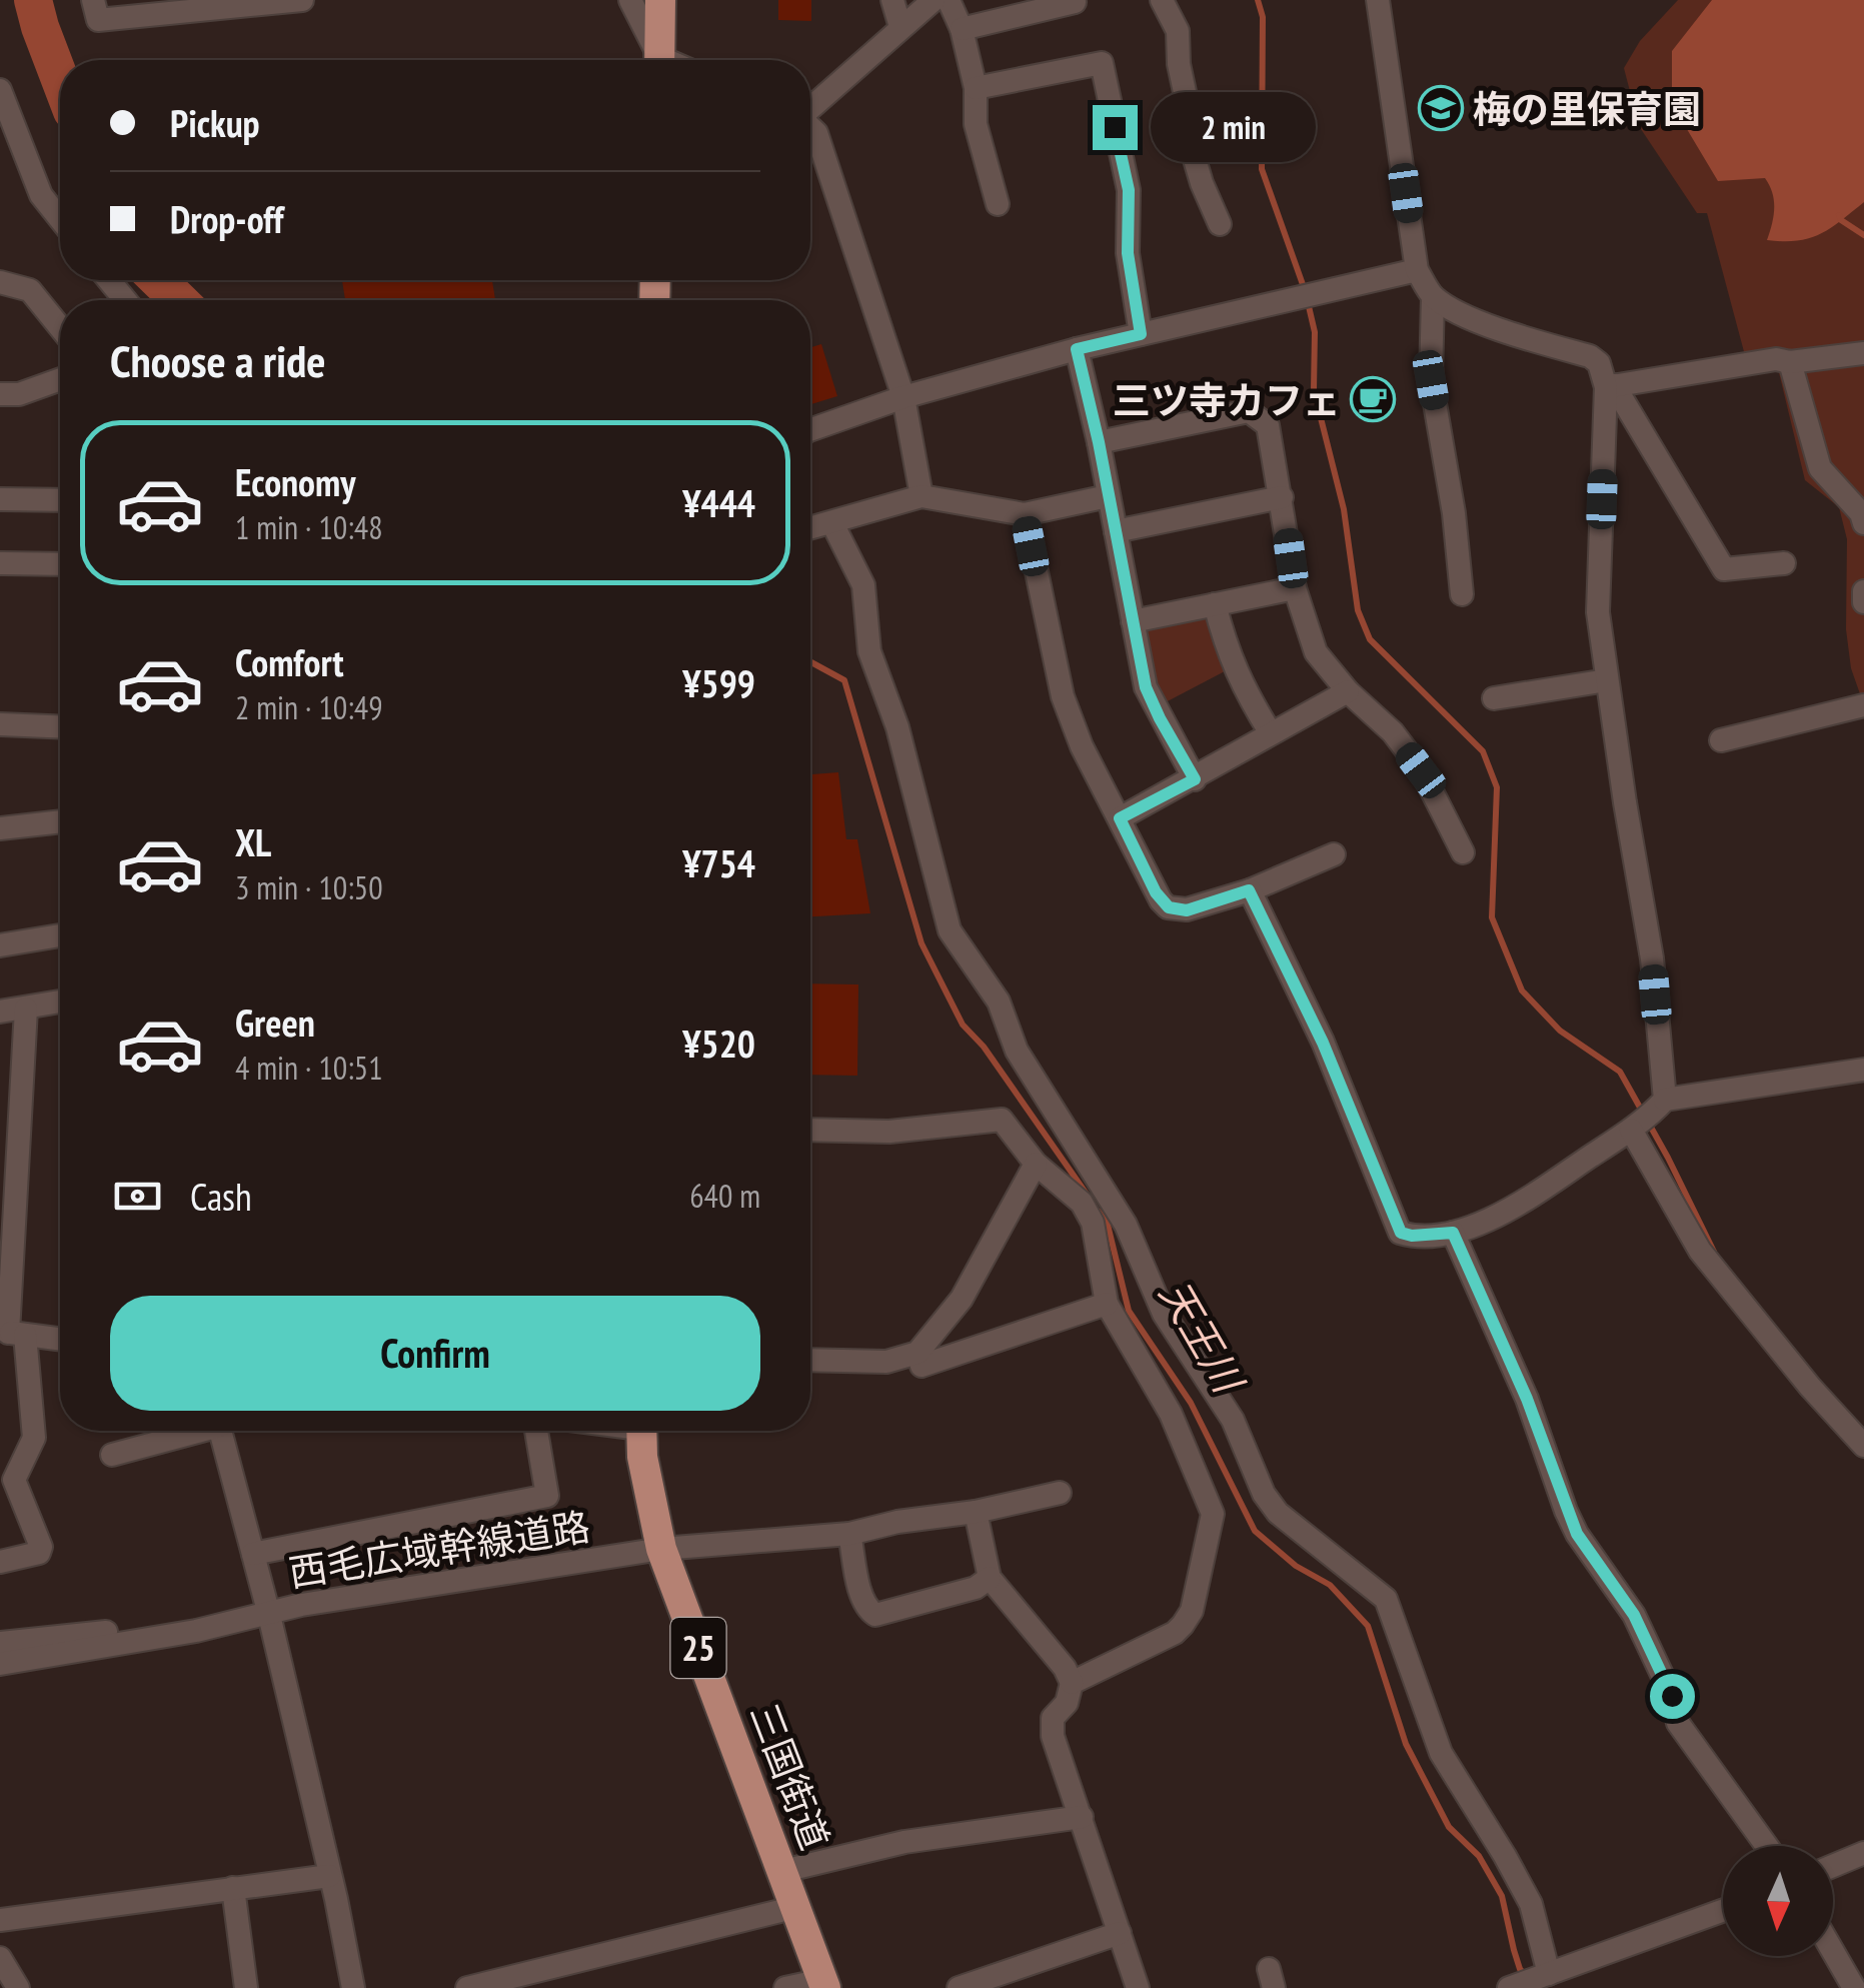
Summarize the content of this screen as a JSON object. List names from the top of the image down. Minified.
{"streets":{"main road":["25","三国街道"],"street":["西毛広域幹線道路"]},"crossings":[["西毛広域幹線道路","三国街道"]],"water":["天王川"],"places":{"school or university":["梅の里保育園"],"cafe":["三ツ寺カフェ"]},"north":"bottom","page":{"banner":["Pickup","Drop-off"],"bubble":"2 min","heading":"Choose a ride","list":[{"name":"Economy","note":"1 min · 10:48","value":"¥444"},{"name":"Comfort","note":"2 min · 10:49","value":"¥599"},{"name":"XL","note":"3 min · 10:50","value":"¥754"},{"name":"Green","note":"4 min · 10:51","value":"¥520"}],"pay":["Cash","640 m"],"buttons":"Confirm"}}
